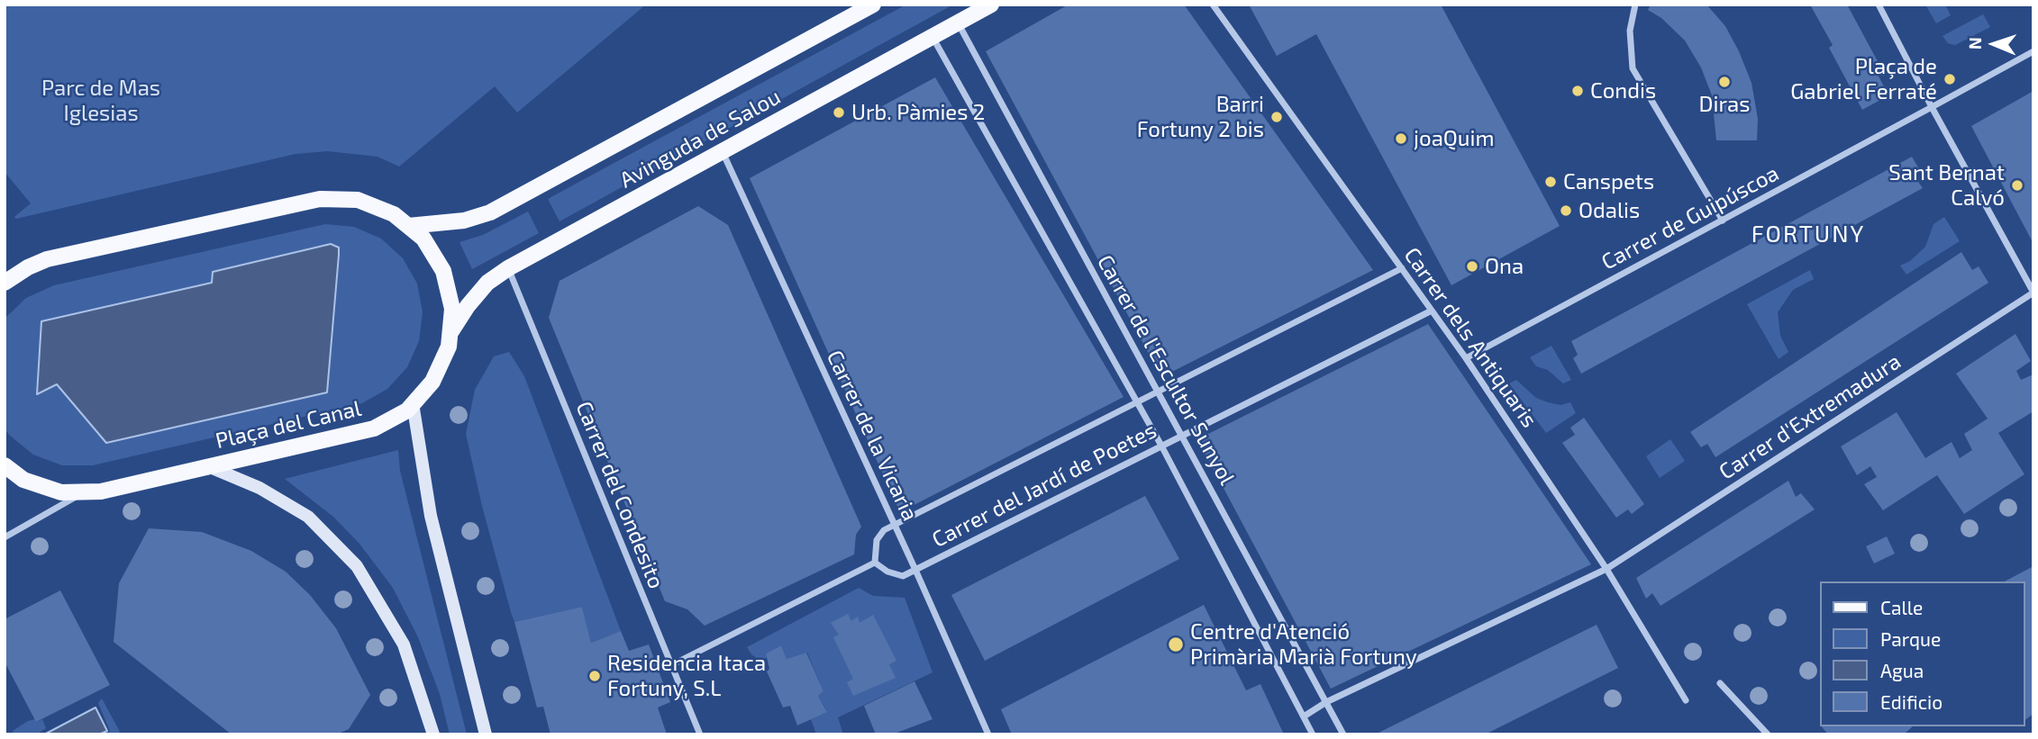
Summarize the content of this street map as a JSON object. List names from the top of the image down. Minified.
{"streets":{"main road":["Avinguda de Salou","Plaça del Canal"],"street":["Carrer de Guipúscoa","Carrer dels Antiquaris","Carrer de l'Escultor Sunyol","Carrer d'Extremadura","Carrer de la Vicaria","Carrer del Jardí de Poetes","Carrer del Condesito"]},"crossings":[["Avinguda de Salou","Carrer de l'Escultor Sunyol"],["Avinguda de Salou","Plaça del Canal"],["Avinguda de Salou","Carrer de la Vicaria"],["Avinguda de Salou","Carrer del Condesito"],["Carrer de Guipúscoa","Carrer dels Antiquaris"],["Carrer dels Antiquaris","Carrer d'Extremadura"],["Carrer dels Antiquaris","Carrer del Jardí de Poetes"],["Carrer de l'Escultor Sunyol","Carrer d'Extremadura"],["Carrer de l'Escultor Sunyol","Carrer del Jardí de Poetes"],["Carrer de la Vicaria","Carrer del Jardí de Poetes"]],"districts":["FORTUNY"],"parks":["Parc de Mas Iglesias"],"places":["Plaça de Gabriel Ferraté","Diras","Condis","Urb. Pàmies 2","Barri Fortuny 2 bis","joaQuim","Canspets","Sant Bernat Calvó","Odalis","Ona","Centre d'Atenció Primària Marià Fortuny","Residencia Itaca Fortuny, S.L"],"legend":["Calle","Parque","Agua","Edificio"],"north":"left"}
